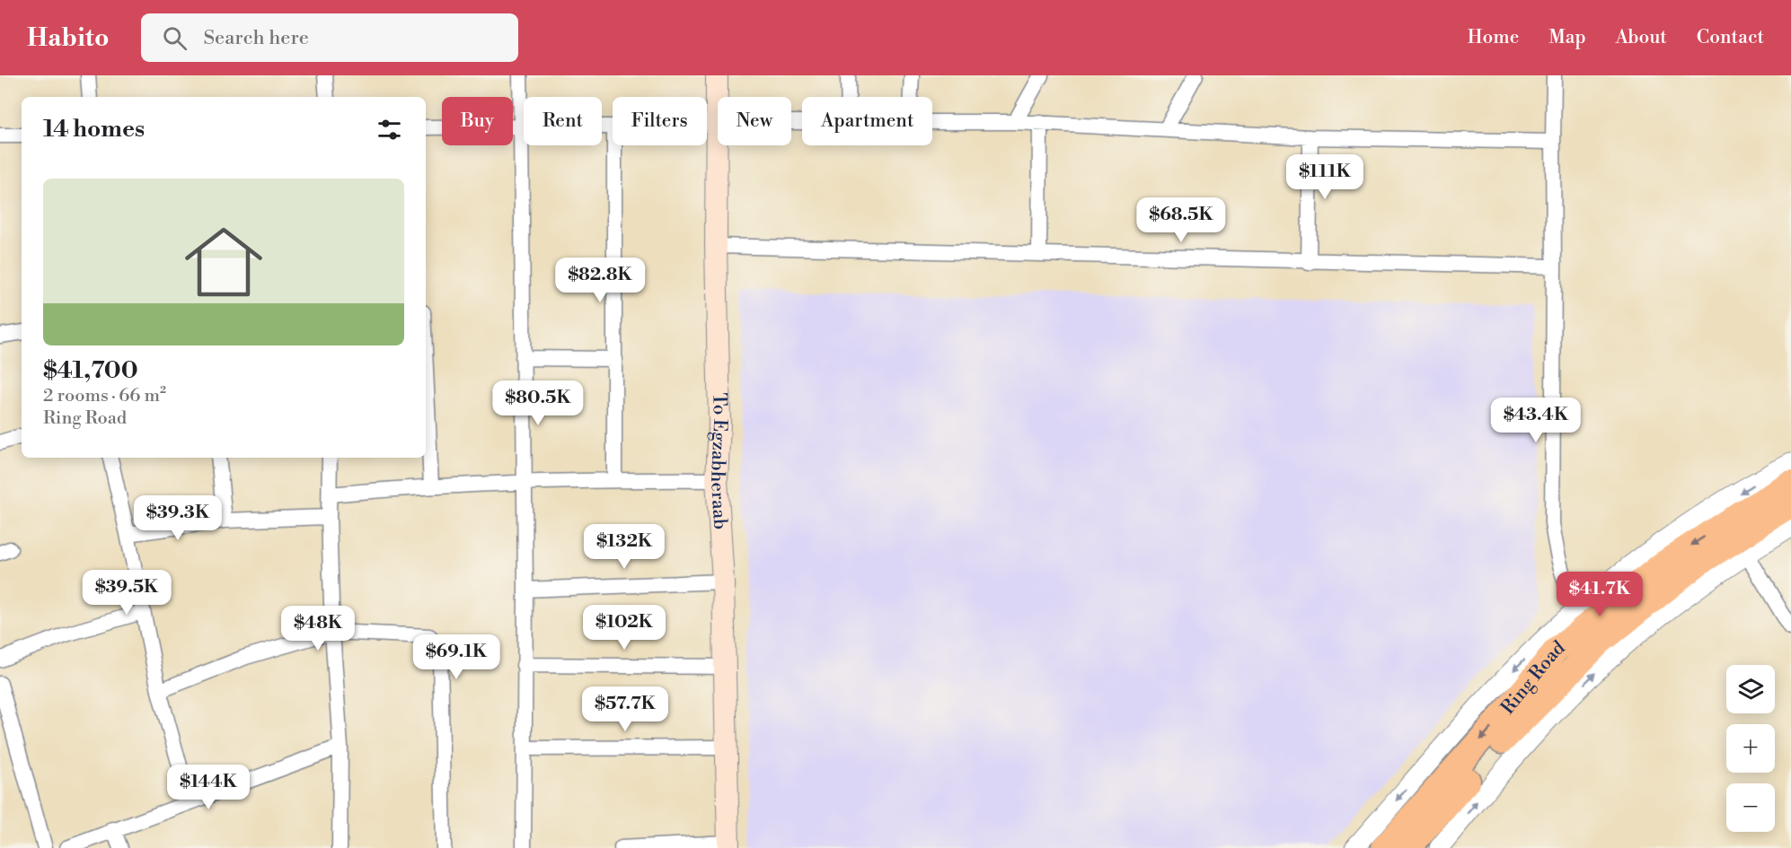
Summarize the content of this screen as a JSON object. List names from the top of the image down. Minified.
{"streets":{"highway":["Ring Road"],"main road":["To Egzabheraab"]},"page":{"header":"Habito","search":"Search here","nav":["Home","Map","About","Contact"],"chip":["Buy","Rent","Filters","New","Apartment"],"heading":"14 homes","price":["$111K","$68.5K","$82.8K","$80.5K","$43.4K","$39.3K","$132K","$39.5K","$41.7K","$102K","$48K","$69.1K","$57.7K","$144K"],"list":[{"name":"$41,700","note":"2 rooms · 66 m² · Ring Road"}],"map_buttons":["+","−"]}}
